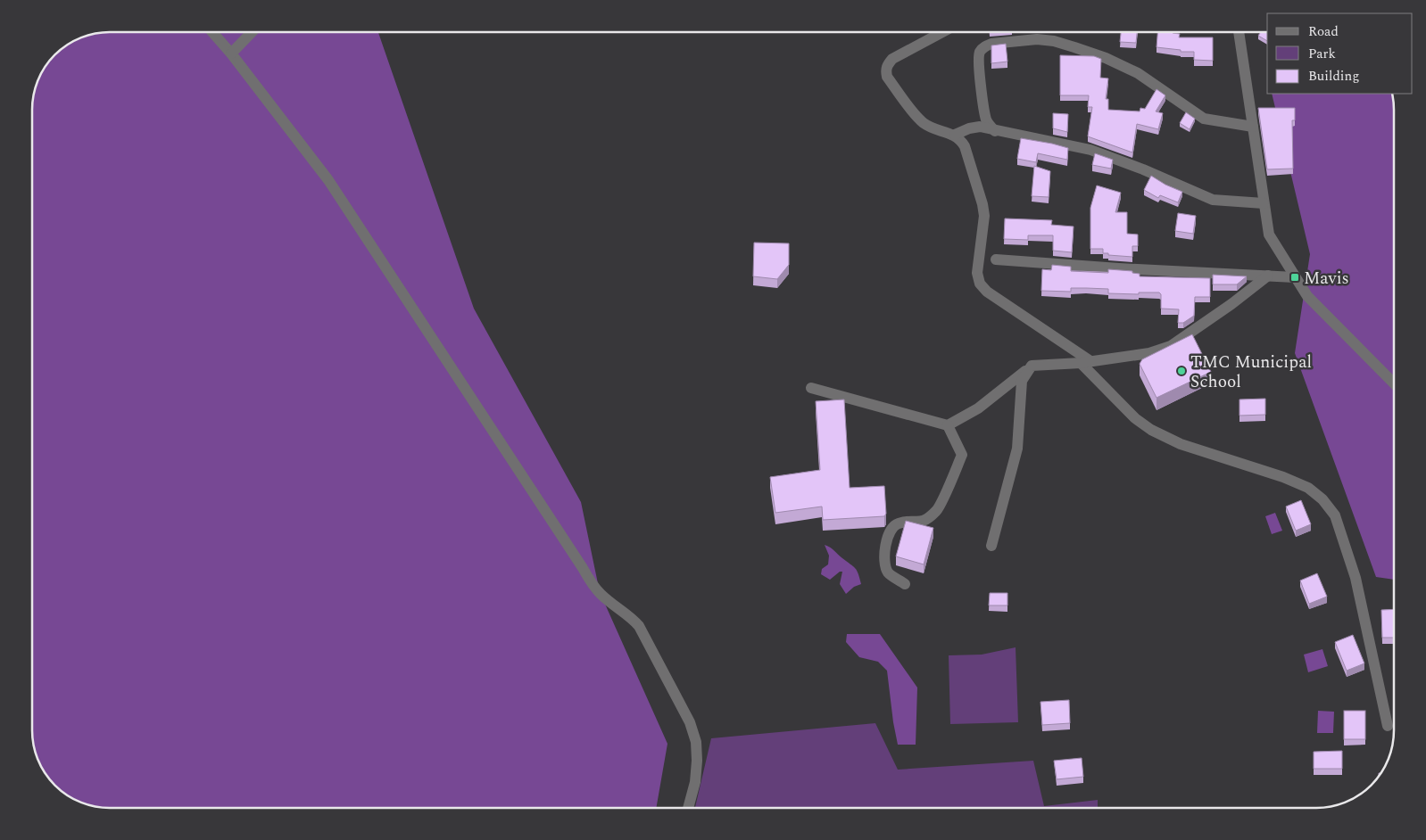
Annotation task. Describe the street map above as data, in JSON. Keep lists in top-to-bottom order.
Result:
{
  "places": {
    "transit": ["Mavis"],
    "other": ["TMC Municipal School"]
  },
  "legend": ["Road", "Park", "Building"]
}
